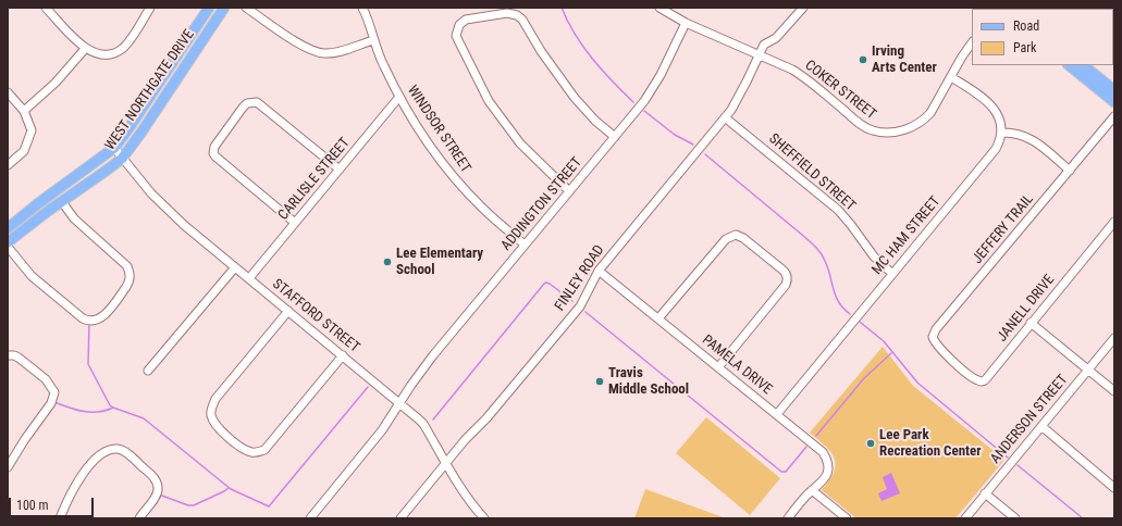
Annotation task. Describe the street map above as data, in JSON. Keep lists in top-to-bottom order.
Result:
{
  "streets": {
    "main road": ["WEST NORTHGATE DRIVE"],
    "street": [
      "COKER STREET",
      "WINDSOR STREET",
      "SHEFFIELD STREET",
      "CARLISLE STREET",
      "ADDINGTON STREET",
      "JEFFERY TRAIL",
      "MC HAM STREET",
      "FINLEY ROAD",
      "JANELL DRIVE",
      "STAFFORD STREET",
      "PAMELA DRIVE",
      "ANDERSON STREET"
    ]
  },
  "crossings": [
    ["WEST NORTHGATE DRIVE", "STAFFORD STREET"],
    ["COKER STREET", "ADDINGTON STREET"],
    ["COKER STREET", "FINLEY ROAD"],
    ["WINDSOR STREET", "CARLISLE STREET"],
    ["WINDSOR STREET", "ADDINGTON STREET"],
    ["SHEFFIELD STREET", "MC HAM STREET"],
    ["SHEFFIELD STREET", "FINLEY ROAD"],
    ["CARLISLE STREET", "STAFFORD STREET"],
    ["ADDINGTON STREET", "STAFFORD STREET"],
    ["JEFFERY TRAIL", "JANELL DRIVE"],
    ["MC HAM STREET", "PAMELA DRIVE"],
    ["FINLEY ROAD", "STAFFORD STREET"],
    ["FINLEY ROAD", "PAMELA DRIVE"]
  ],
  "places": [
    "Irving Arts Center",
    "Lee Elementary School",
    "Travis Middle School",
    "Lee Park Recreation Center"
  ],
  "legend": ["Road", "Park"],
  "scale_bar": "100 m"
}
